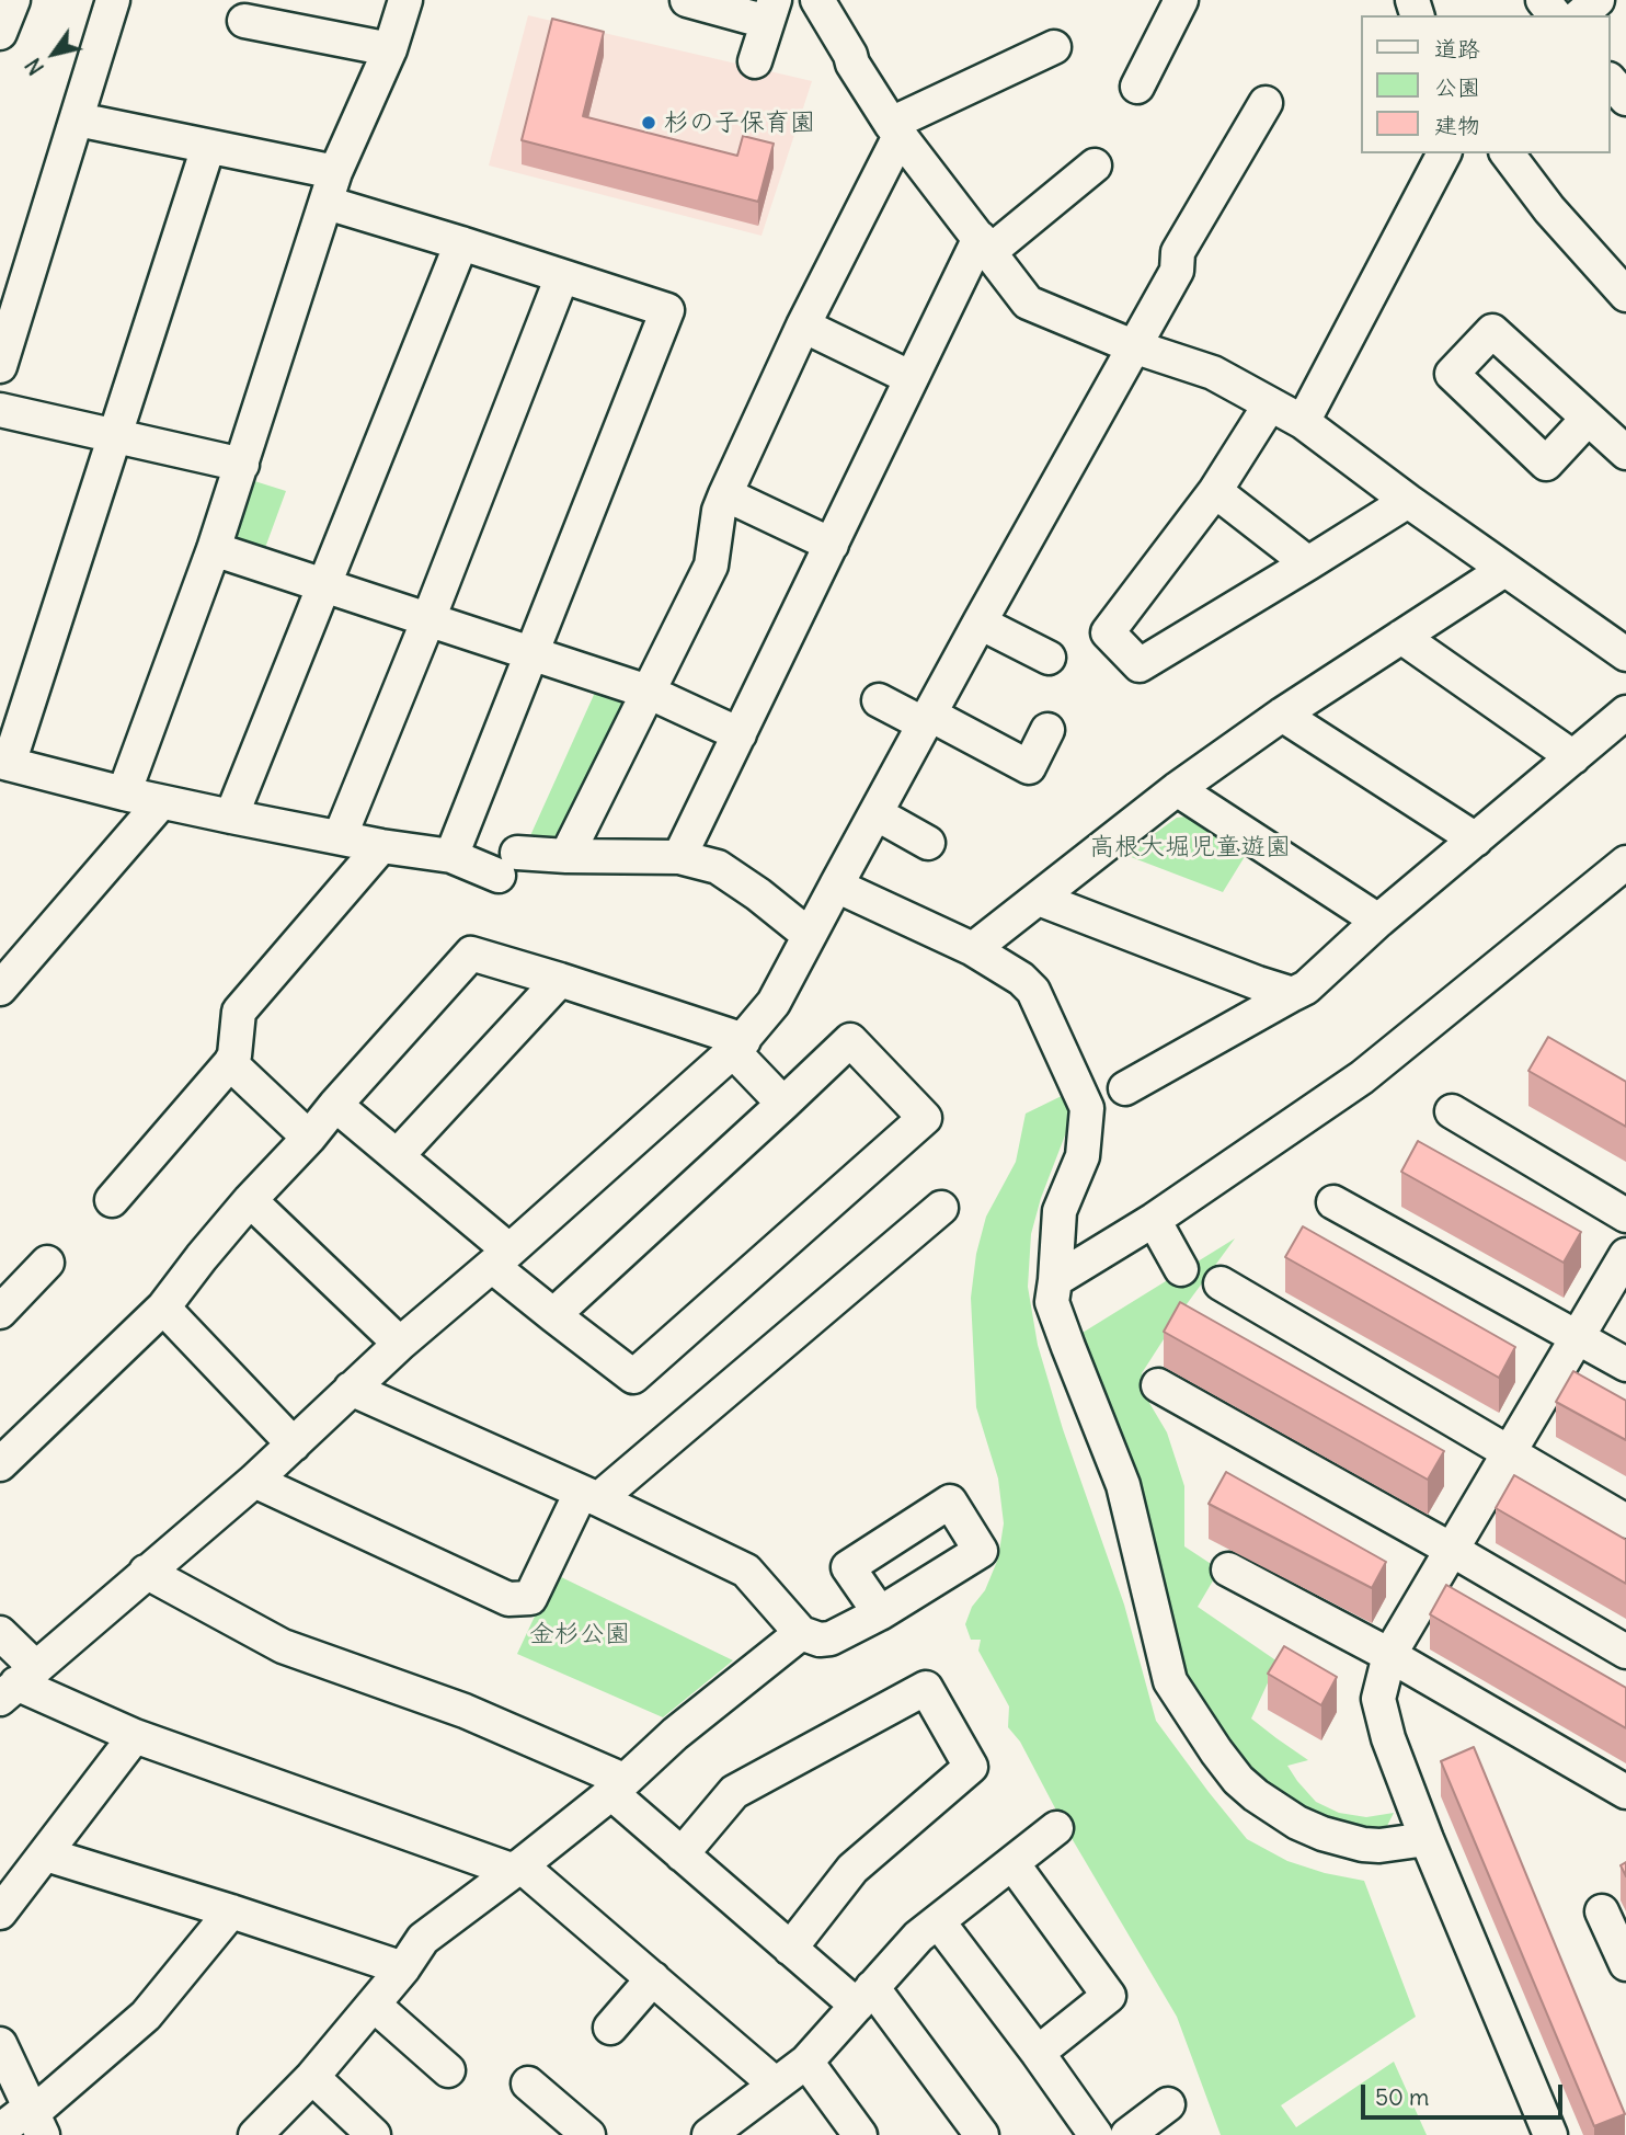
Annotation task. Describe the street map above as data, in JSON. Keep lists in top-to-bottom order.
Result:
{
  "parks": ["高根大堀児童遊園", "金杉公園"],
  "places": ["杉の子保育園"],
  "legend": ["道路", "公園", "建物"],
  "scale_bar": "50 m",
  "north": "bottom left"
}
